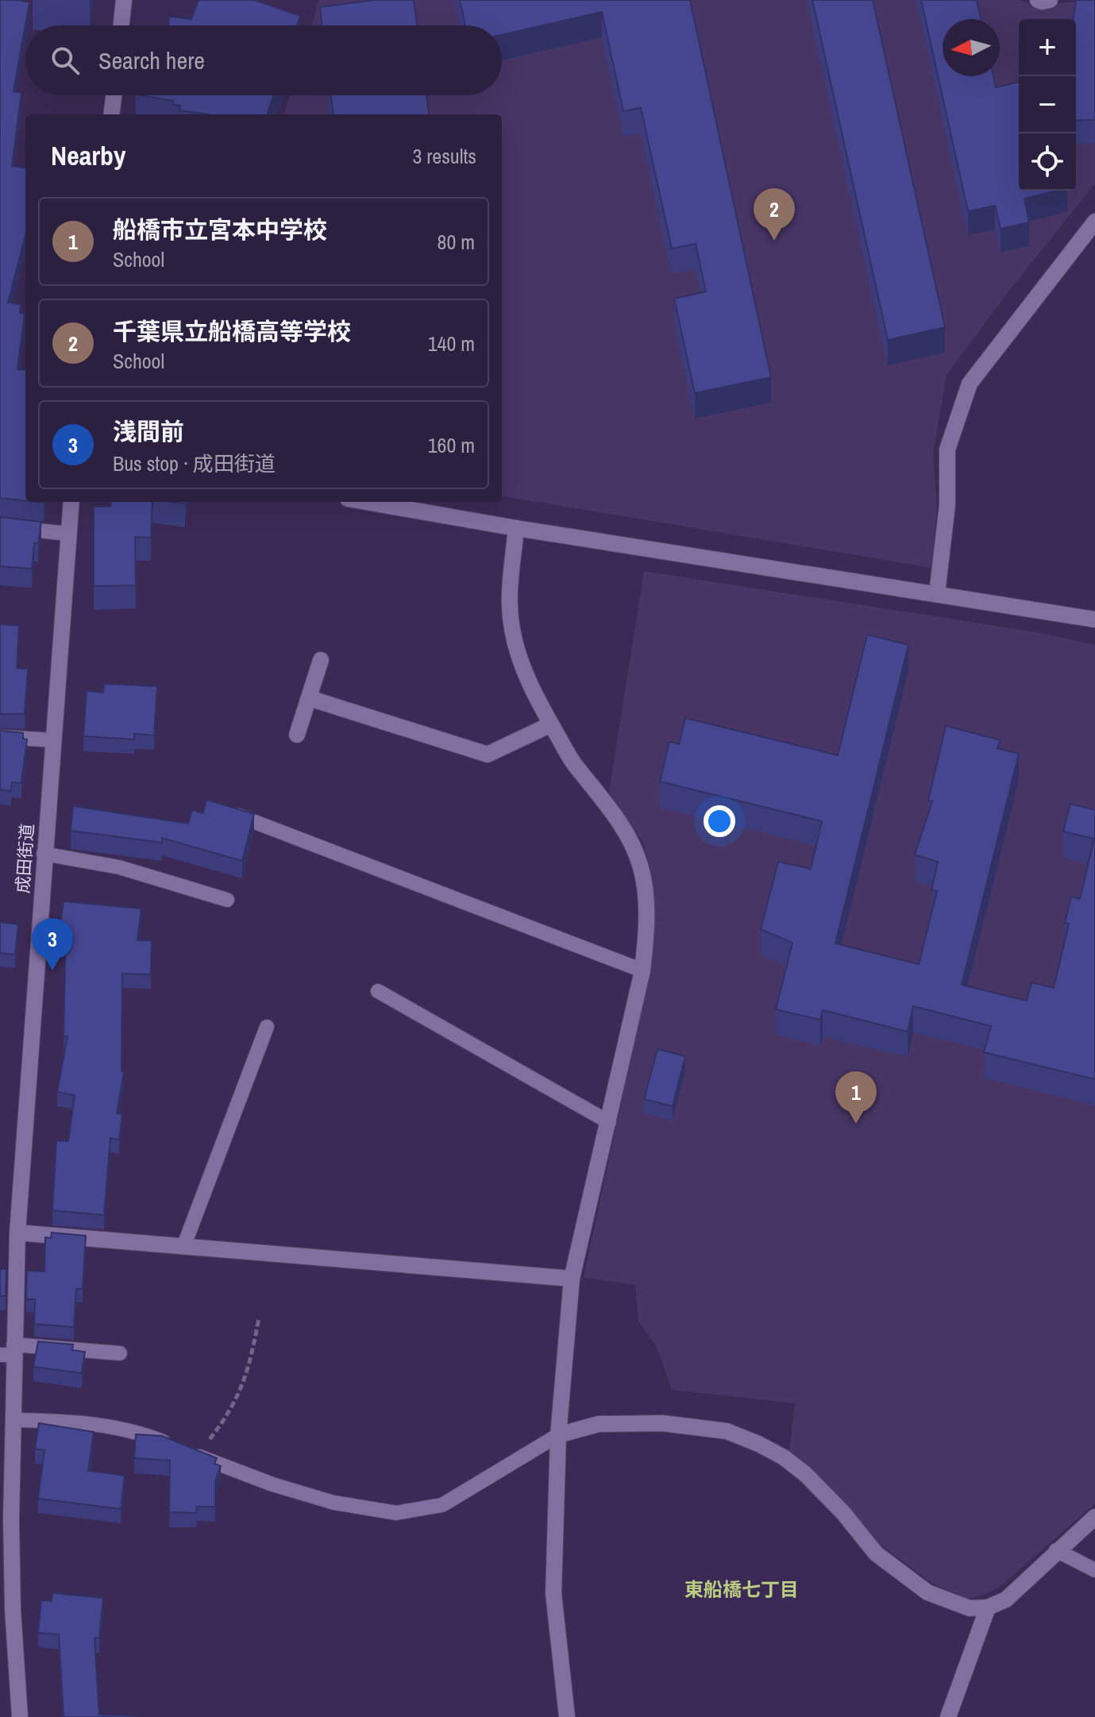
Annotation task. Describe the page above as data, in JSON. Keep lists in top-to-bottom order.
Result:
{
  "streets": {
    "street": ["成田街道"]
  },
  "districts": ["東船橋七丁目"],
  "north": "left",
  "page": {
    "map_buttons": ["+", "−"],
    "search": "Search here",
    "heading": ["Nearby", "3 results"],
    "pins": ["2", "3", "1"],
    "list": [
      {
        "mark": "1",
        "name": "船橋市立宮本中学校",
        "note": "School",
        "value": "80 m"
      },
      {
        "mark": "2",
        "name": "千葉県立船橋高等学校",
        "note": "School",
        "value": "140 m"
      },
      {
        "mark": "3",
        "name": "浅間前",
        "note": "Bus stop · 成田街道",
        "value": "160 m"
      }
    ]
  }
}
